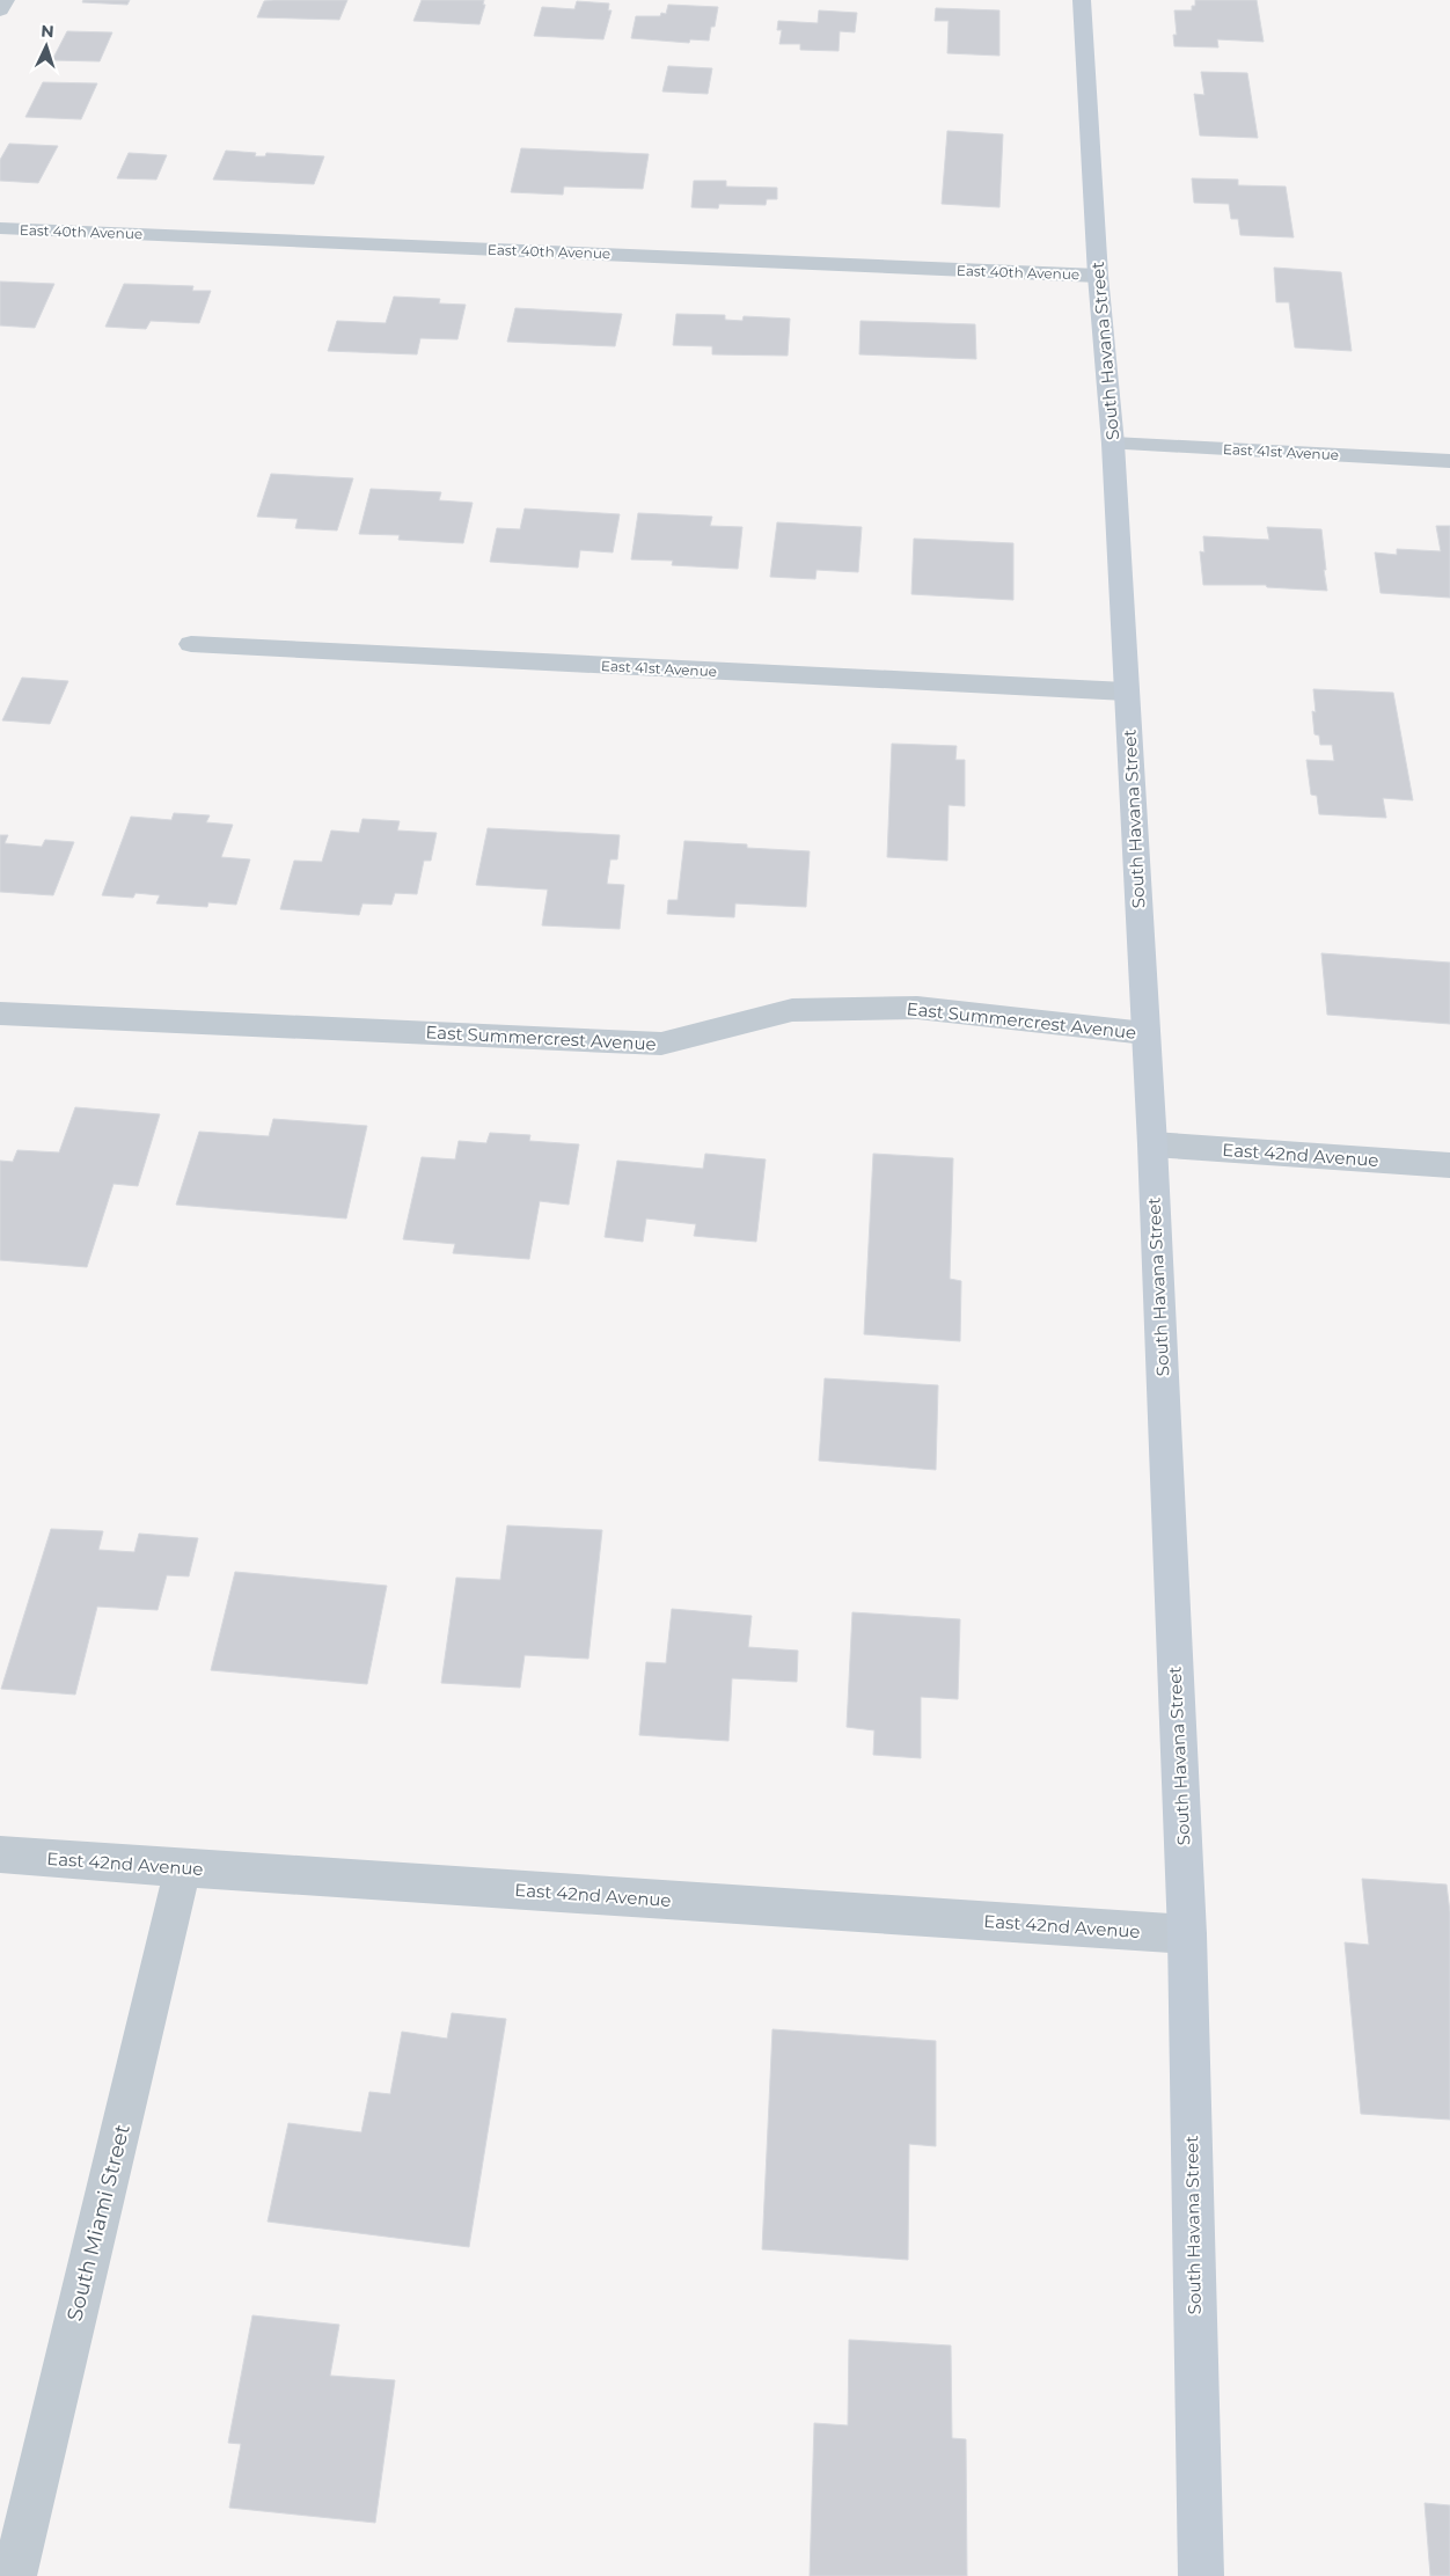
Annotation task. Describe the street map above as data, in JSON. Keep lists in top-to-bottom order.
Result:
{
  "streets": {
    "street": [
      "East 40th Avenue",
      "South Havana Street",
      "East 41st Avenue",
      "East Summercrest Avenue",
      "East 42nd Avenue",
      "South Miami Street"
    ]
  },
  "crossings": [
    ["East 40th Avenue", "South Havana Street"],
    ["South Havana Street", "East 41st Avenue"],
    ["South Havana Street", "East Summercrest Avenue"],
    ["South Havana Street", "East 42nd Avenue"],
    ["East 42nd Avenue", "South Miami Street"]
  ],
  "north": "top"
}
